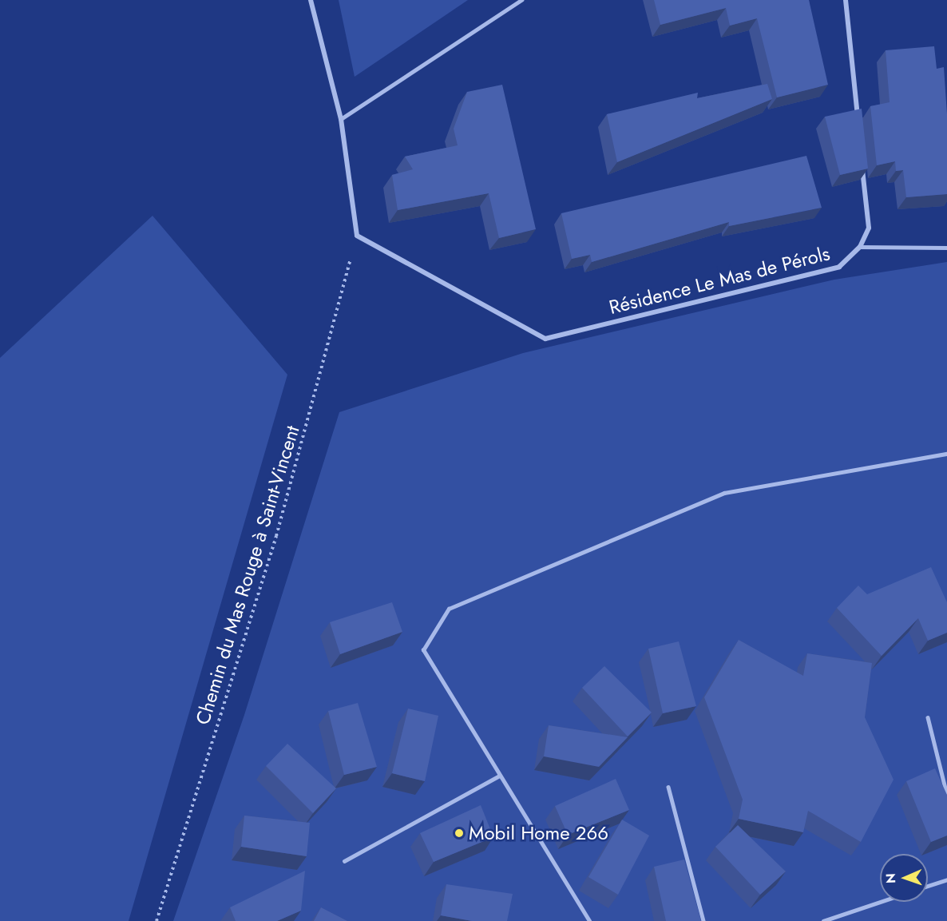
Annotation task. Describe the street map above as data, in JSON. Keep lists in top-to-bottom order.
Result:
{
  "streets": {
    "street": ["Résidence Le Mas de Pérols"],
    "path": ["Chemin du Mas Rouge à Saint-Vincent"]
  },
  "crossings": [
    ["Résidence Le Mas de Pérols", "Chemin du Mas Rouge à Saint-Vincent"]
  ],
  "places": ["Mobil Home 266"],
  "north": "left"
}
